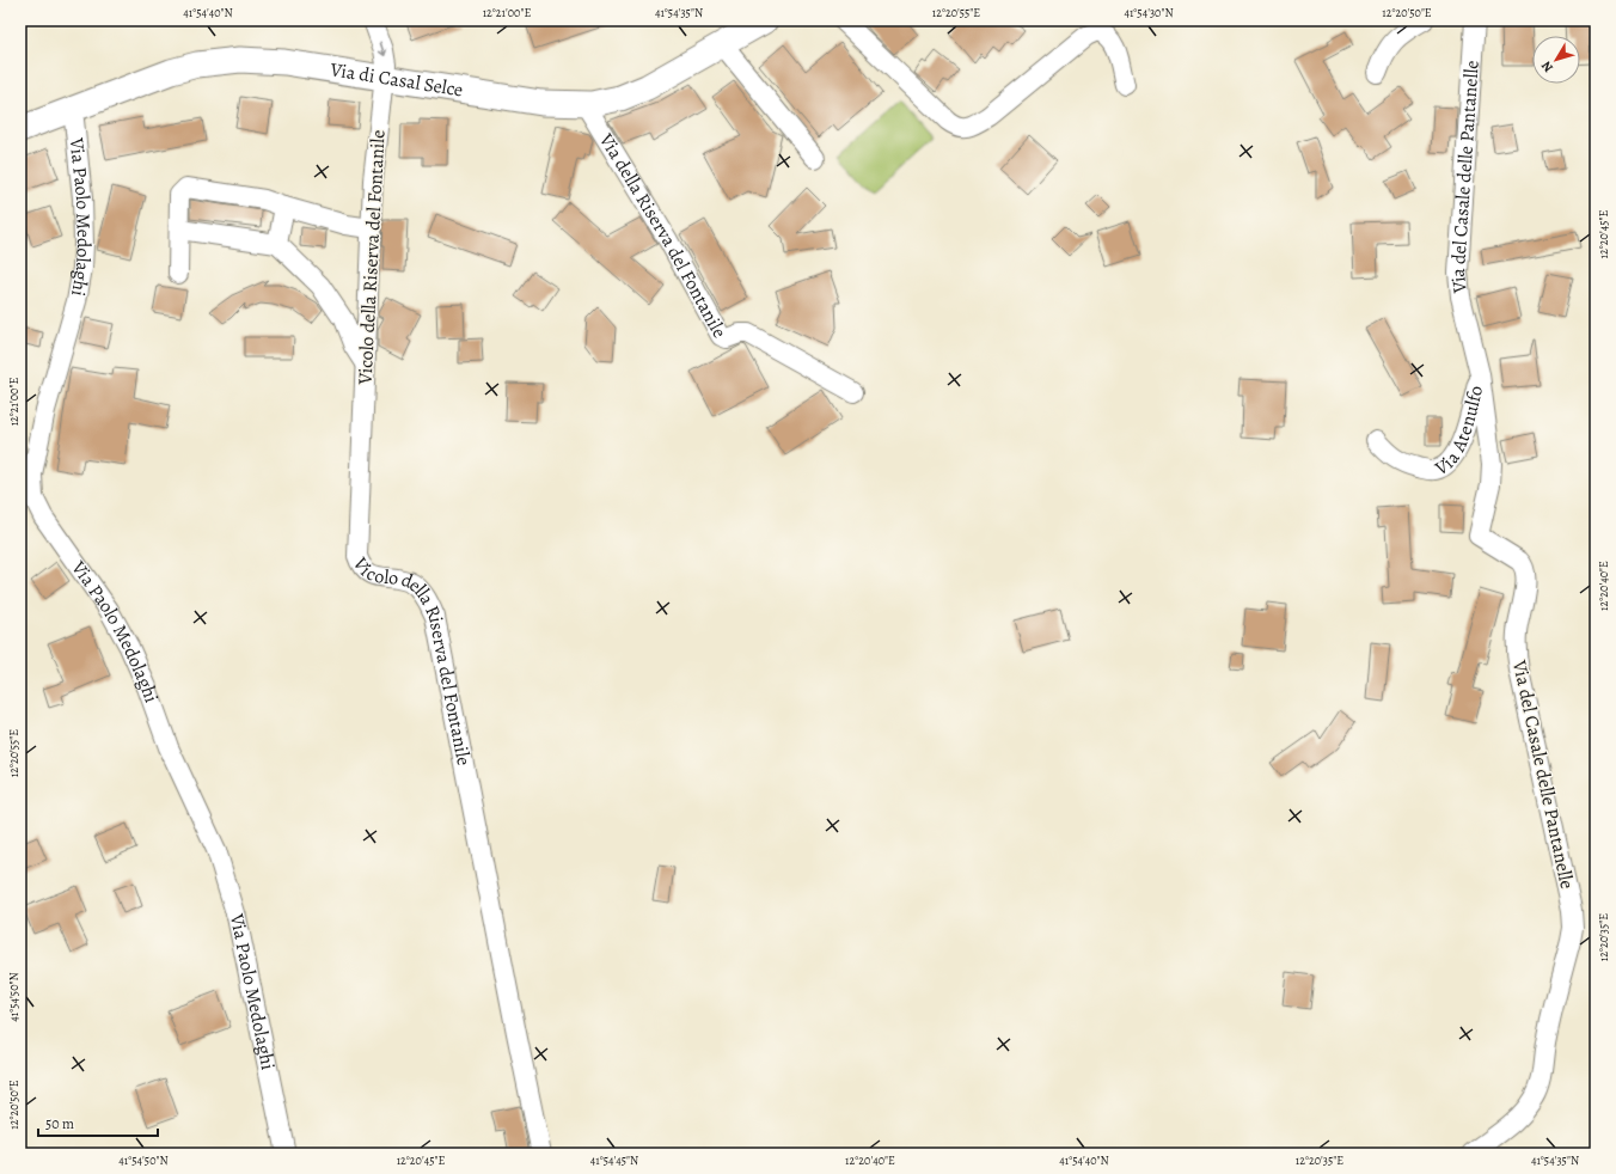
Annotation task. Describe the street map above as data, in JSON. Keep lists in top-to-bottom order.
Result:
{
  "streets": {
    "main road": ["Via di Casal Selce"],
    "street": [
      "Via del Casale delle Pantanelle",
      "Via Paolo Medolaghi",
      "Via della Riserva del Fontanile",
      "Vicolo della Riserva del Fontanile",
      "Via Atenulfo"
    ]
  },
  "crossings": [
    ["Via di Casal Selce", "Via Paolo Medolaghi"],
    ["Via di Casal Selce", "Via della Riserva del Fontanile"],
    ["Via di Casal Selce", "Vicolo della Riserva del Fontanile"],
    ["Via del Casale delle Pantanelle", "Via Atenulfo"]
  ],
  "scale_bar": "50 m",
  "north": "bottom left",
  "coordinates": [
    "41°54'40\"N",
    "12°21'00\"E",
    "41°54'35\"N",
    "12°20'55\"E",
    "41°54'30\"N",
    "12°20'50\"E",
    "12°20'45\"E",
    "12°20'40\"E",
    "12°20'35\"E",
    "41°54'50\"N",
    "41°54'45\"N"
  ]
}
